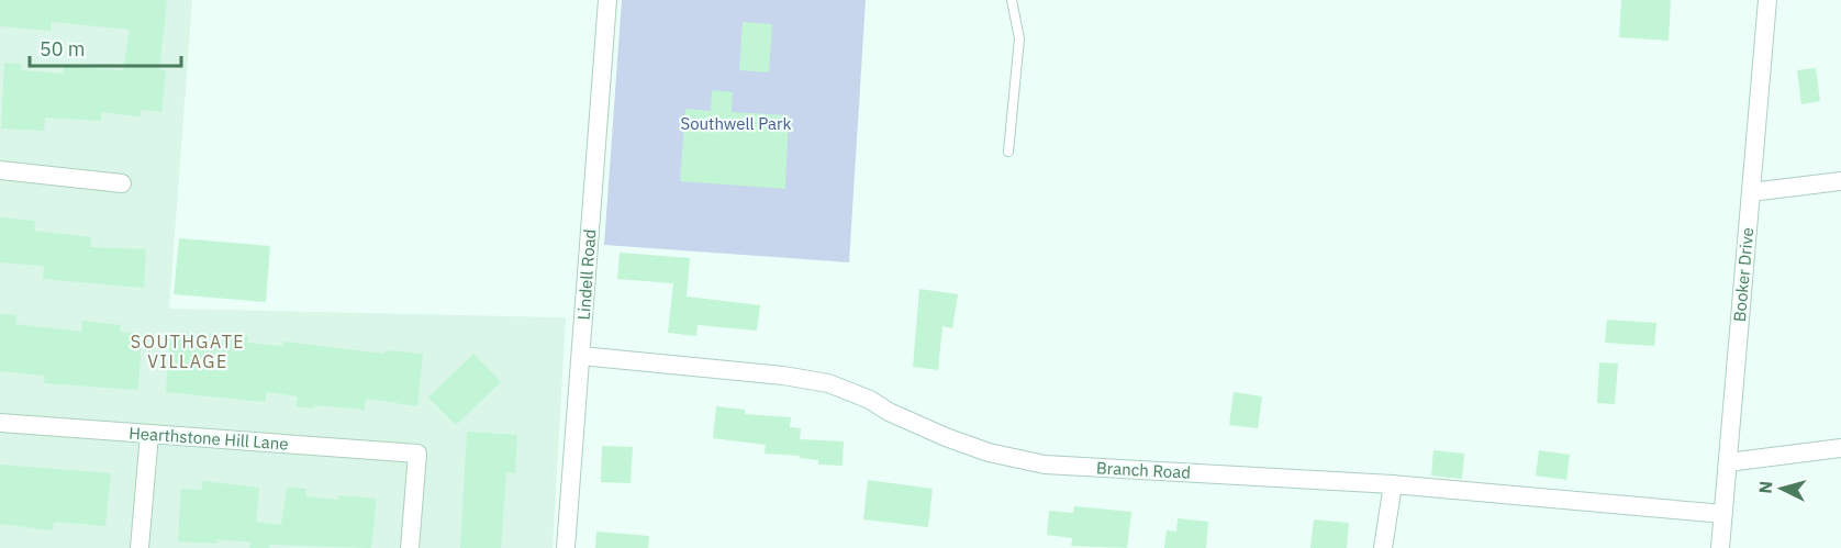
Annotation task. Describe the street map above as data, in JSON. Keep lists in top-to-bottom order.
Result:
{
  "streets": {
    "street": [
      "Lindell Road",
      "Booker Drive",
      "Hearthstone Hill Lane",
      "Branch Road"
    ]
  },
  "crossings": [
    ["Lindell Road", "Branch Road"],
    ["Booker Drive", "Branch Road"]
  ],
  "districts": ["SOUTHGATE VILLAGE"],
  "parks": ["Southwell Park"],
  "scale_bar": "50 m",
  "north": "left"
}
